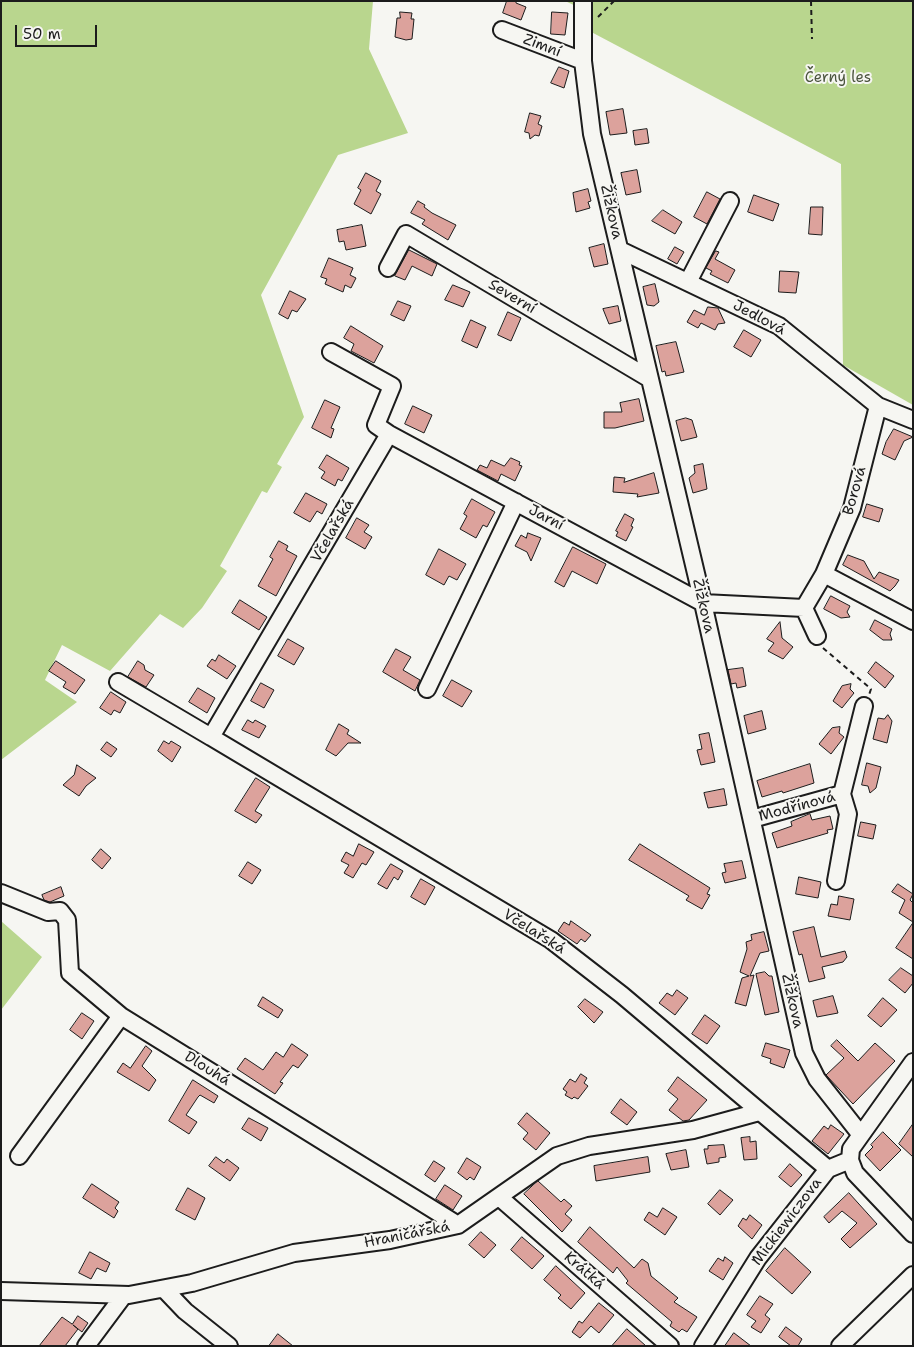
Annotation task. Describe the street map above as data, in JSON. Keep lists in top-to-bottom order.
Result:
{
  "streets": {
    "street": [
      "Zimní",
      "Žižkova",
      "Severní",
      "Jedlová",
      "Borová",
      "Jarní",
      "Včelařská",
      "Modřínová",
      "Dlouhá",
      "Mickiewiczova",
      "Hraničářská",
      "Krátká"
    ]
  },
  "crossings": [
    ["Zimní", "Žižkova"],
    ["Žižkova", "Severní"],
    ["Žižkova", "Jedlová"],
    ["Žižkova", "Jarní"],
    ["Žižkova", "Modřínová"],
    ["Jedlová", "Borová"],
    ["Jarní", "Včelařská"],
    ["Včelařská", "Mickiewiczova"],
    ["Včelařská", "Hraničářská"],
    ["Dlouhá", "Hraničářská"],
    ["Hraničářská", "Krátká"]
  ],
  "parks": ["Černý les"],
  "scale_bar": "50 m"
}
